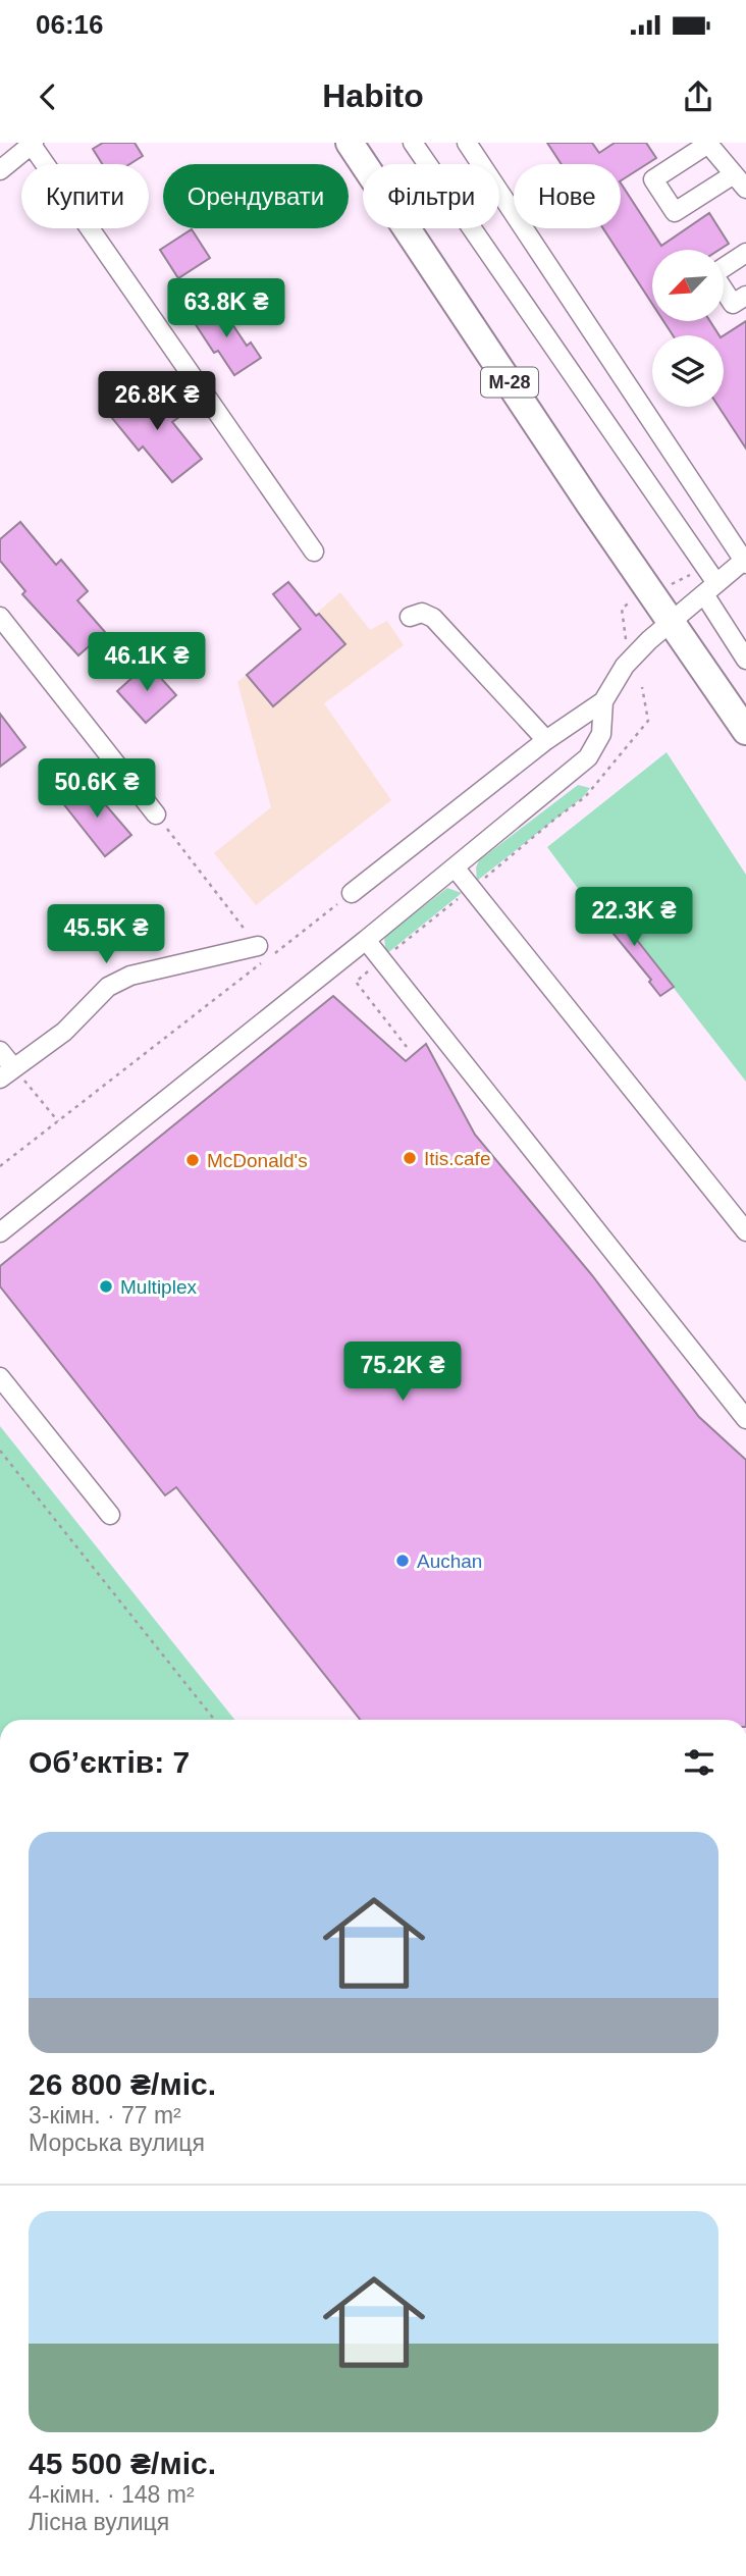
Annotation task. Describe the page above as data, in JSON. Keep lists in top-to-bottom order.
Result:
{
  "streets": {
    "highway": ["М-28"]
  },
  "places": [
    "Itis.cafe",
    "McDonald's",
    "Multiplex",
    "Auchan"
  ],
  "north": "bottom left",
  "page": {
    "status": "06:16",
    "header": "Habito",
    "chip": [
      "Купити",
      "Орендувати",
      "Фільтри",
      "Нове"
    ],
    "price": [
      "63.8K ₴",
      "26.8K ₴",
      "46.1K ₴",
      "50.6K ₴",
      "22.3K ₴",
      "45.5K ₴",
      "75.2K ₴"
    ],
    "heading": "Об’єктів: 7",
    "list": [
      {
        "name": "26 800 ₴/міс.",
        "note": "3-кімн. · 77 m² · Морська вулиця"
      },
      {
        "name": "45 500 ₴/міс.",
        "note": "4-кімн. · 148 m² · Лісна вулиця"
      }
    ]
  }
}
